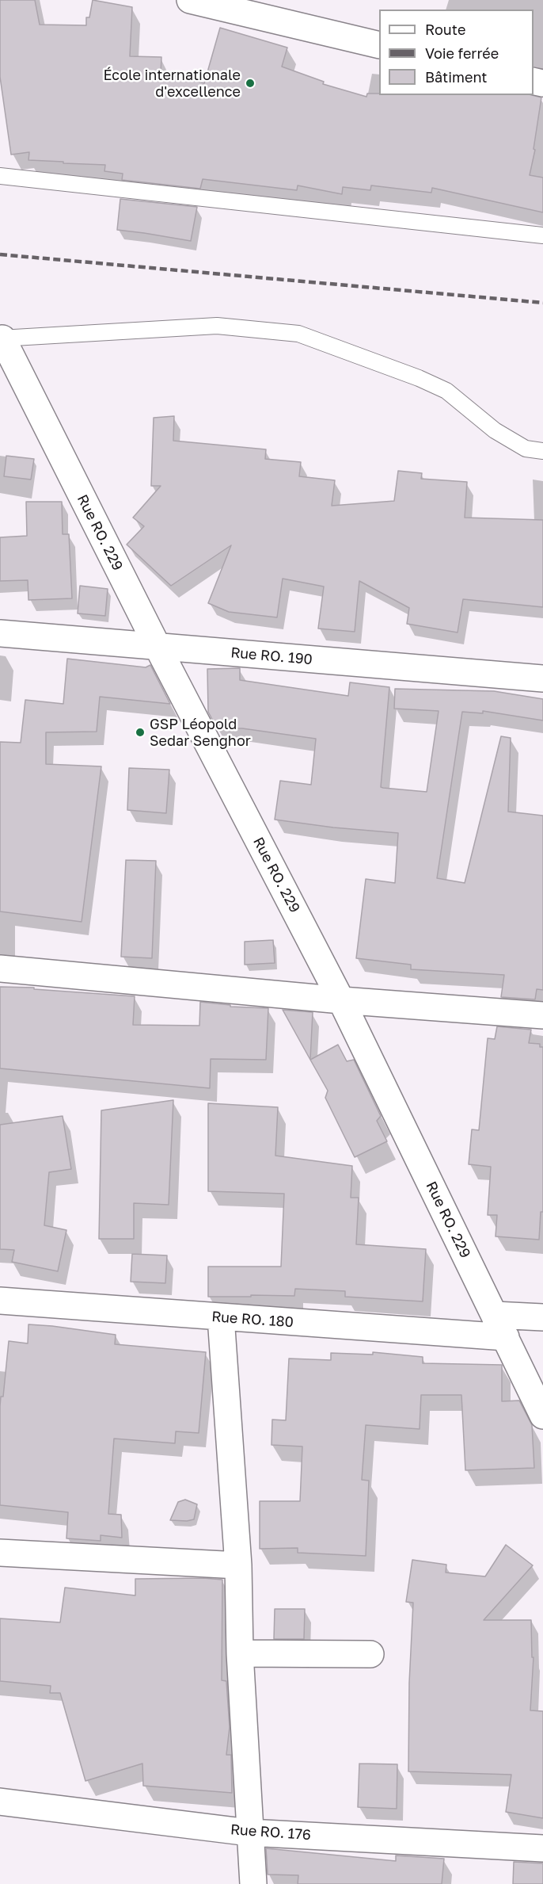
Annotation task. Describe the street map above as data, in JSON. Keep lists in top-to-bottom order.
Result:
{
  "streets": {
    "street": [
      "Rue RO. 229",
      "Rue RO. 190",
      "Rue RO. 180",
      "Rue RO. 176"
    ]
  },
  "crossings": [
    ["Rue RO. 229", "Rue RO. 190"],
    ["Rue RO. 229", "Rue RO. 180"]
  ],
  "places": ["École internationale d'excellence", "GSP Léopold Sedar Senghor"],
  "legend": ["Route", "Voie ferrée", "Bâtiment"]
}
